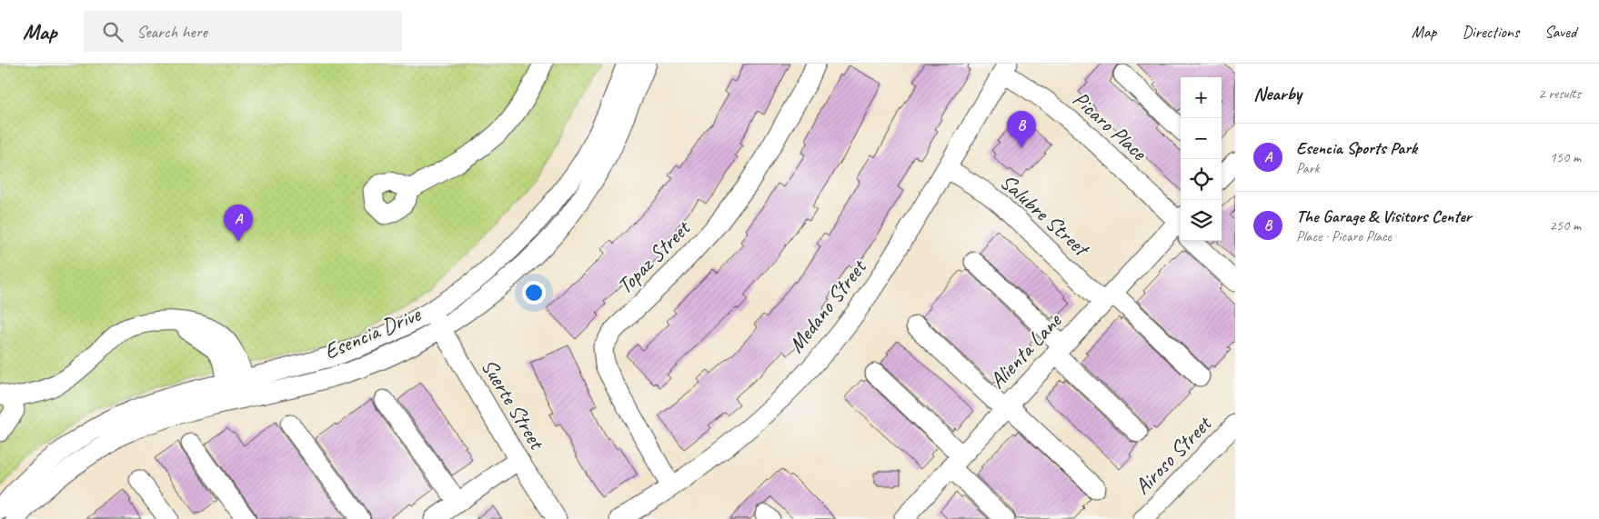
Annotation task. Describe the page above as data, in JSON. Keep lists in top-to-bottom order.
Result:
{
  "streets": {
    "street": [
      "Picaro Place",
      "Salubre Street",
      "Topaz Street",
      "Medano Street",
      "Esencia Drive",
      "Alienta Lane",
      "Suerte Street",
      "Airoso Street"
    ]
  },
  "crossings": [
    ["Picaro Place", "Medano Street"],
    ["Salubre Street", "Medano Street"],
    ["Salubre Street", "Alienta Lane"],
    ["Topaz Street", "Medano Street"],
    ["Esencia Drive", "Suerte Street"]
  ],
  "page": {
    "header": "Map",
    "search": "Search here",
    "nav": ["Map", "Directions", "Saved"],
    "heading": ["Nearby", "2 results"],
    "map_buttons": ["+", "−"],
    "pins": ["B", "A"],
    "list": [
      {
        "mark": "A",
        "name": "Esencia Sports Park",
        "note": "Park",
        "value": "150 m"
      },
      {
        "mark": "B",
        "name": "The Garage & Visitors Center",
        "note": "Place · Picaro Place",
        "value": "250 m"
      }
    ]
  }
}
